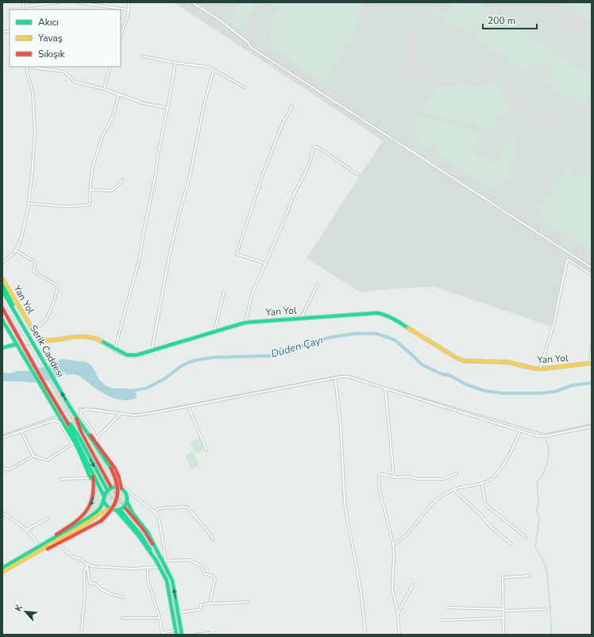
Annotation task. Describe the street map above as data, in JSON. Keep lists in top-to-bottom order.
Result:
{
  "streets": {
    "main road": ["Yan Yol", "Serik Caddesi"]
  },
  "water": ["Düden Çayı"],
  "legend": ["Akıcı", "Yavaş", "Sıkışık"],
  "scale_bar": "200 m",
  "north": "top left"
}
